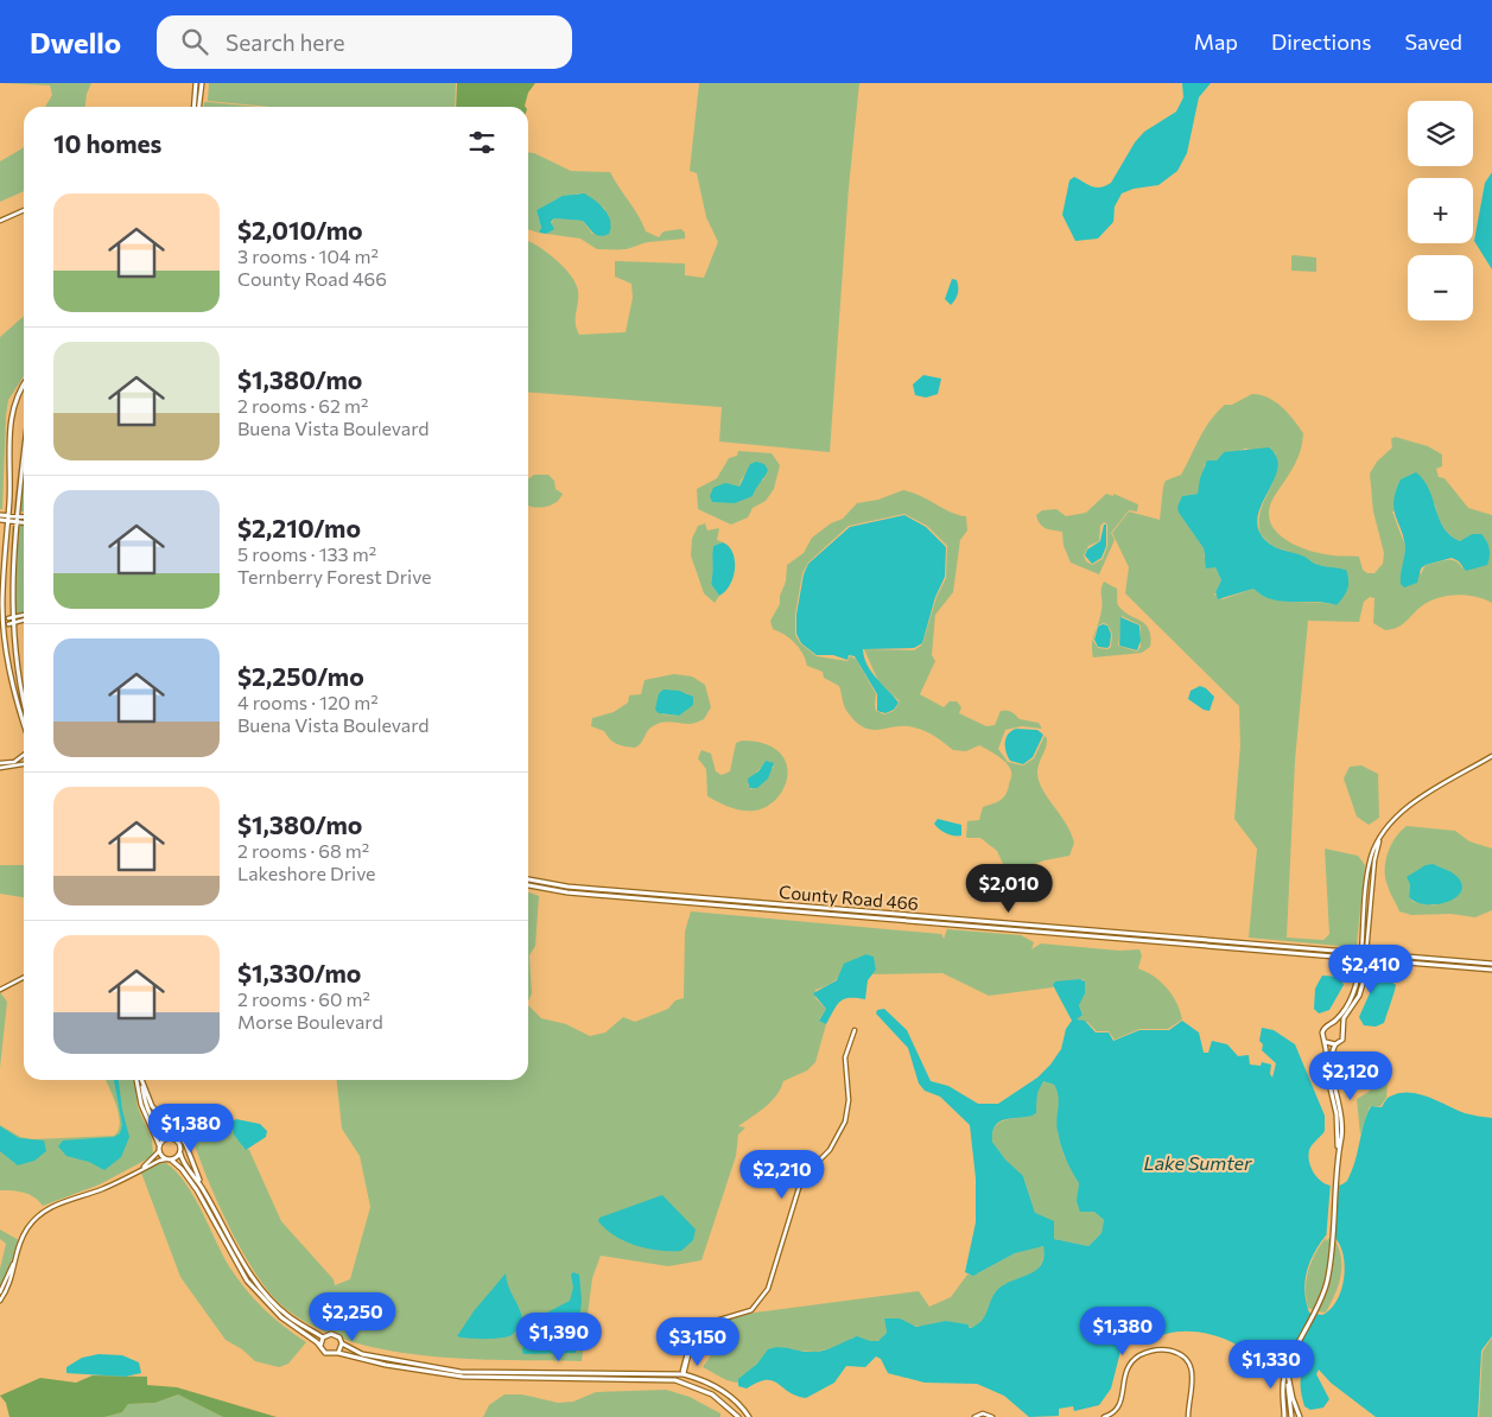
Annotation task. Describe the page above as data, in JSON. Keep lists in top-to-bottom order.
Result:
{
  "streets": {
    "main road": ["County Road 466"]
  },
  "water": ["Lake Sumter"],
  "page": {
    "header": "Dwello",
    "search": "Search here",
    "nav": ["Map", "Directions", "Saved"],
    "map_buttons": ["+", "−"],
    "heading": "10 homes",
    "list": [
      {
        "name": "$2,010/mo",
        "note": "3 rooms · 104 m² · County Road 466"
      },
      {
        "name": "$1,380/mo",
        "note": "2 rooms · 62 m² · Buena Vista Boulevard"
      },
      {
        "name": "$2,210/mo",
        "note": "5 rooms · 133 m² · Ternberry Forest Drive"
      },
      {
        "name": "$2,250/mo",
        "note": "4 rooms · 120 m² · Buena Vista Boulevard"
      },
      {
        "name": "$1,380/mo",
        "note": "2 rooms · 68 m² · Lakeshore Drive"
      },
      {
        "name": "$1,330/mo",
        "note": "2 rooms · 60 m² · Morse Boulevard"
      }
    ],
    "price": [
      "$2,010",
      "$2,410",
      "$2,120",
      "$1,380",
      "$2,210",
      "$2,250",
      "$1,380",
      "$1,390",
      "$3,150",
      "$1,330"
    ]
  }
}
